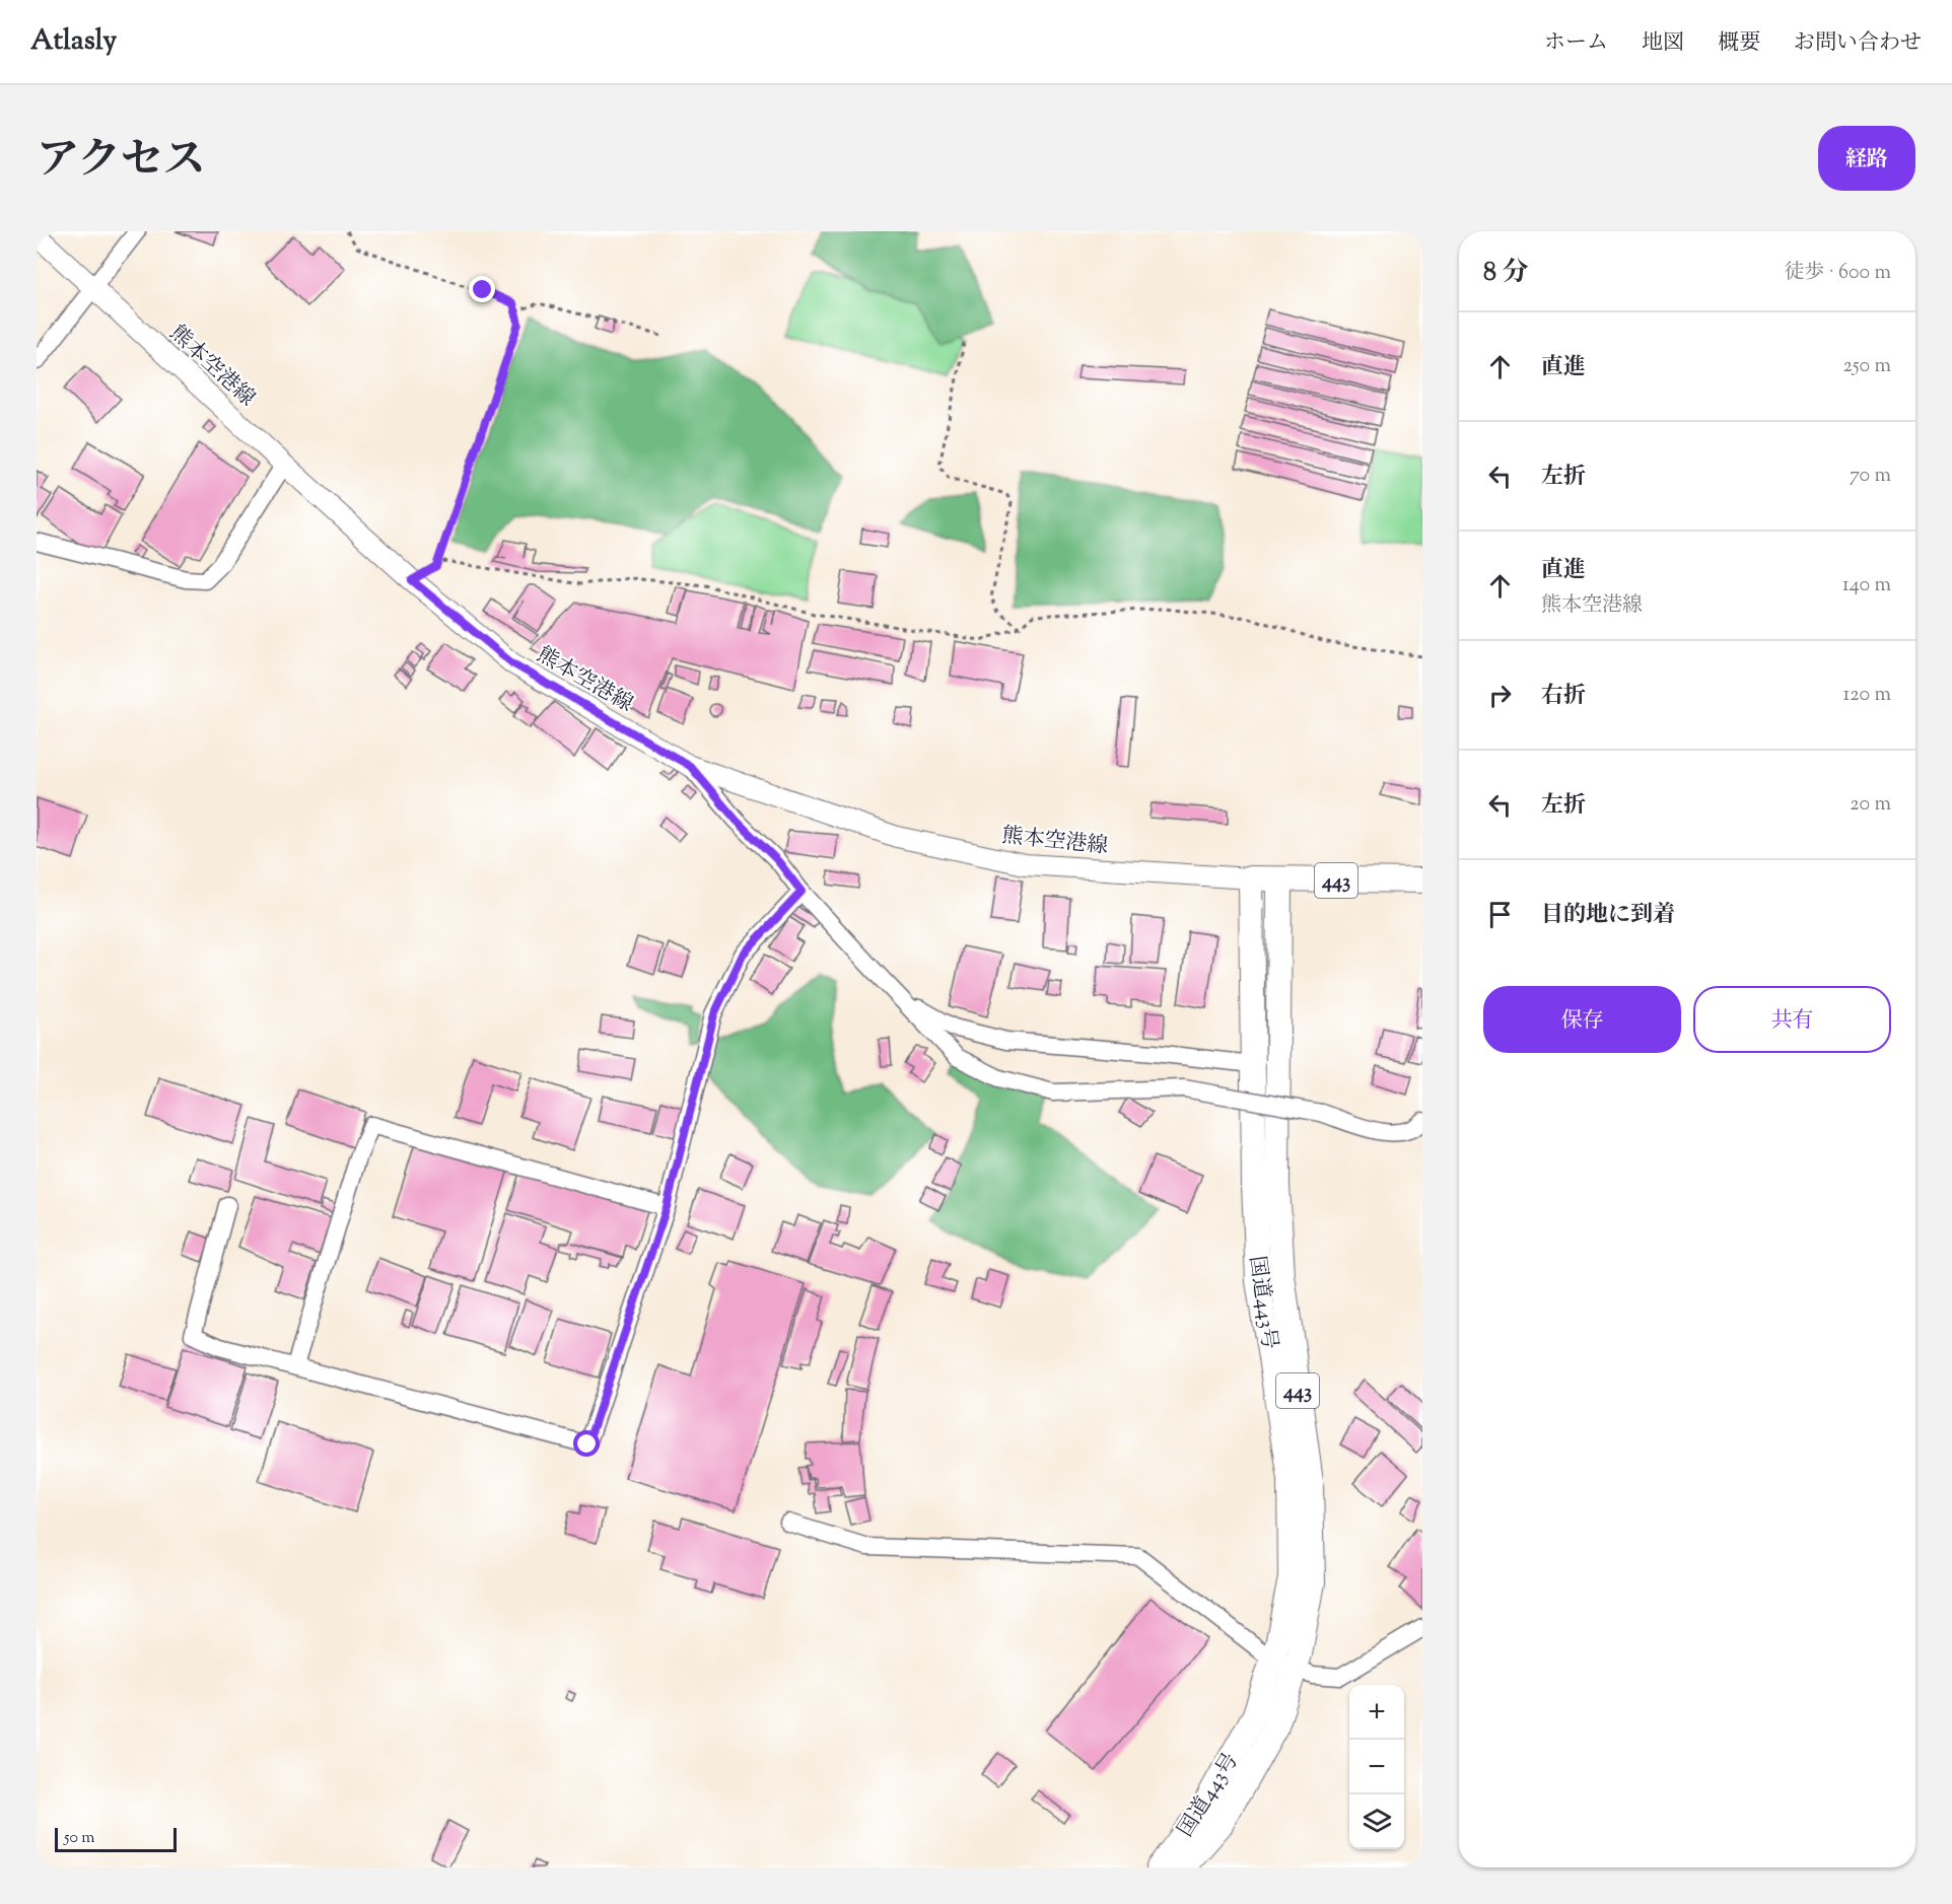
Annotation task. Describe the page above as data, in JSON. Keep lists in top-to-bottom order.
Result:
{
  "streets": {
    "highway": ["443", "国道443号"],
    "main road": ["熊本空港線"]
  },
  "crossings": [
    ["熊本空港線", "443"],
    ["熊本空港線", "国道443号"],
    ["443", "国道443号"]
  ],
  "scale_bar": "50 m",
  "page": {
    "header": "Atlasly",
    "nav": [
      "ホーム",
      "地図",
      "概要",
      "お問い合わせ"
    ],
    "title": "アクセス",
    "buttons": [
      "経路",
      ["保存", "共有"]
    ],
    "heading": ["8 分", "徒歩 · 600 m"],
    "list": [
      ["直進", "250 m"],
      ["左折", "70 m"],
      ["直進", "熊本空港線", "140 m"],
      ["右折", "120 m"],
      ["左折", "20 m"],
      "目的地に到着"
    ],
    "map_buttons": ["+", "−"],
    "scale": "50 m"
  }
}
